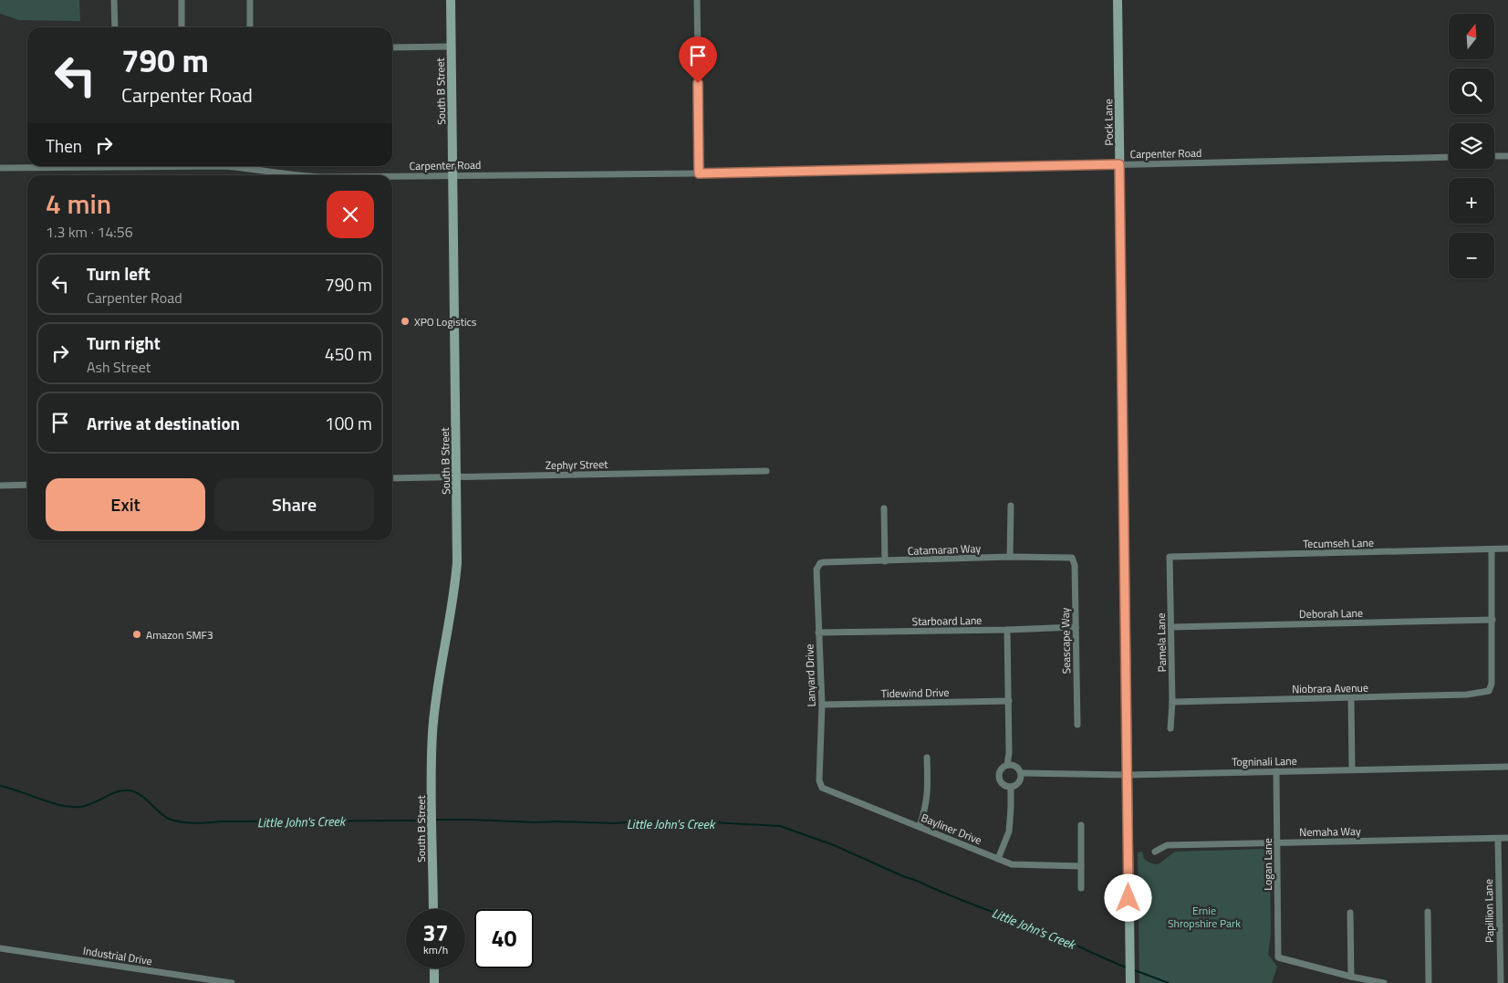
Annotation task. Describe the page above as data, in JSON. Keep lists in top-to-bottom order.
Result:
{
  "streets": {
    "street": [
      "South B Street",
      "Pock Lane",
      "Carpenter Road",
      "Zephyr Street",
      "Tecumseh Lane",
      "Catamaran Way",
      "Deborah Lane",
      "Starboard Lane",
      "Seascape Way",
      "Pamela Lane",
      "Lanyard Drive",
      "Niobrara Avenue",
      "Tidewind Drive",
      "Togninali Lane",
      "Bayliner Drive",
      "Nemaha Way",
      "Logan Lane",
      "Papillion Lane",
      "Industrial Drive"
    ]
  },
  "crossings": [
    ["South B Street", "Carpenter Road"],
    ["South B Street", "Zephyr Street"],
    ["Pock Lane", "Carpenter Road"],
    ["Pock Lane", "Togninali Lane"],
    ["Tecumseh Lane", "Pamela Lane"],
    ["Catamaran Way", "Seascape Way"],
    ["Catamaran Way", "Lanyard Drive"],
    ["Deborah Lane", "Pamela Lane"],
    ["Deborah Lane", "Niobrara Avenue"],
    ["Starboard Lane", "Seascape Way"],
    ["Starboard Lane", "Lanyard Drive"],
    ["Pamela Lane", "Niobrara Avenue"],
    ["Lanyard Drive", "Tidewind Drive"],
    ["Lanyard Drive", "Bayliner Drive"],
    ["Togninali Lane", "Logan Lane"],
    ["Nemaha Way", "Logan Lane"],
    ["Nemaha Way", "Papillion Lane"]
  ],
  "water": ["Little John's Creek"],
  "parks": ["Ernie Shropshire Park"],
  "places": ["XPO Logistics", "Amazon SMF3"],
  "north": "top",
  "page": {
    "map_buttons": ["+", "−"],
    "turn": ["790 m", "Carpenter Road"],
    "then": "Then",
    "heading": ["4 min", "1.3 km · 14:56"],
    "list": [
      {
        "name": "Turn left",
        "note": "Carpenter Road",
        "value": "790 m"
      },
      {
        "name": "Turn right",
        "note": "Ash Street",
        "value": "450 m"
      },
      {
        "name": "Arrive at destination",
        "value": "100 m"
      }
    ],
    "buttons": ["Exit", "Share"],
    "speed": "37 km/h",
    "limit": "40"
  }
}
